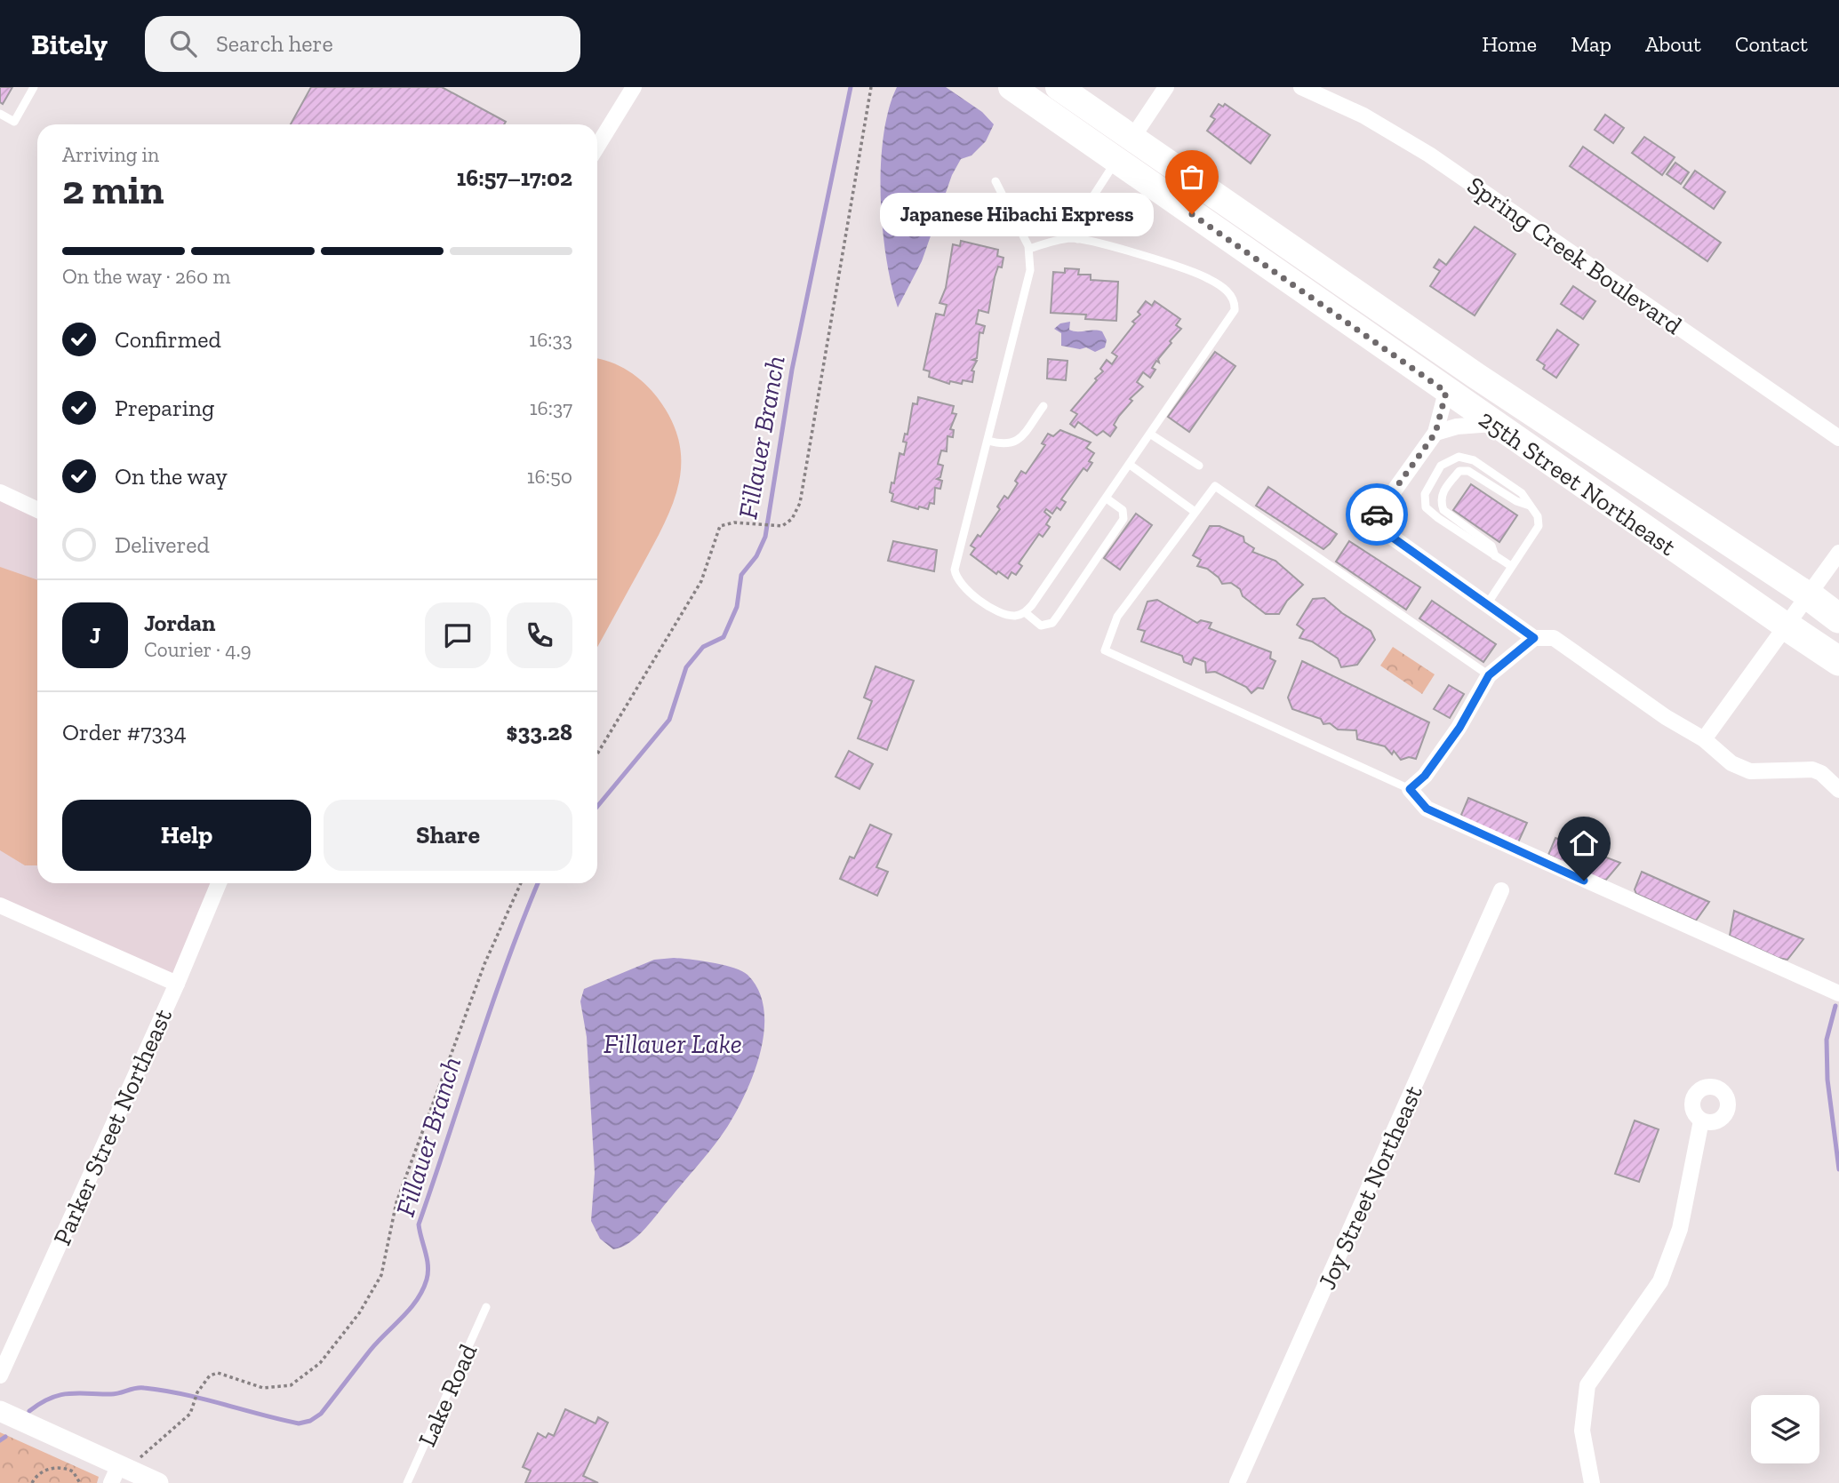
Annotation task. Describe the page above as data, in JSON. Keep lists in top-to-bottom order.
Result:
{
  "streets": {
    "highway": ["25th Street Northeast"],
    "street": ["Spring Creek Boulevard", "Parker Street Northeast", "Joy Street Northeast"],
    "lane": ["Lake Road"]
  },
  "water": ["Fillauer Branch", "Fillauer Lake"],
  "places": ["Japanese Hibachi Express"],
  "page": {
    "header": "Bitely",
    "search": "Search here",
    "nav": [
      "Home",
      "Map",
      "About",
      "Contact"
    ],
    "heading": ["2 min", "Arriving in", "16:57–17:02"],
    "panel": [
      "Jordan",
      "Courier · 4.9",
      "Order #7334",
      "$33.28"
    ],
    "bubble": "Japanese Hibachi Express",
    "bar": "On the way · 260 m",
    "list": [
      ["Confirmed", "16:33"],
      ["Preparing", "16:37"],
      ["On the way", "16:50"],
      "Delivered"
    ],
    "round": "J",
    "buttons": ["Help", "Share"]
  }
}
